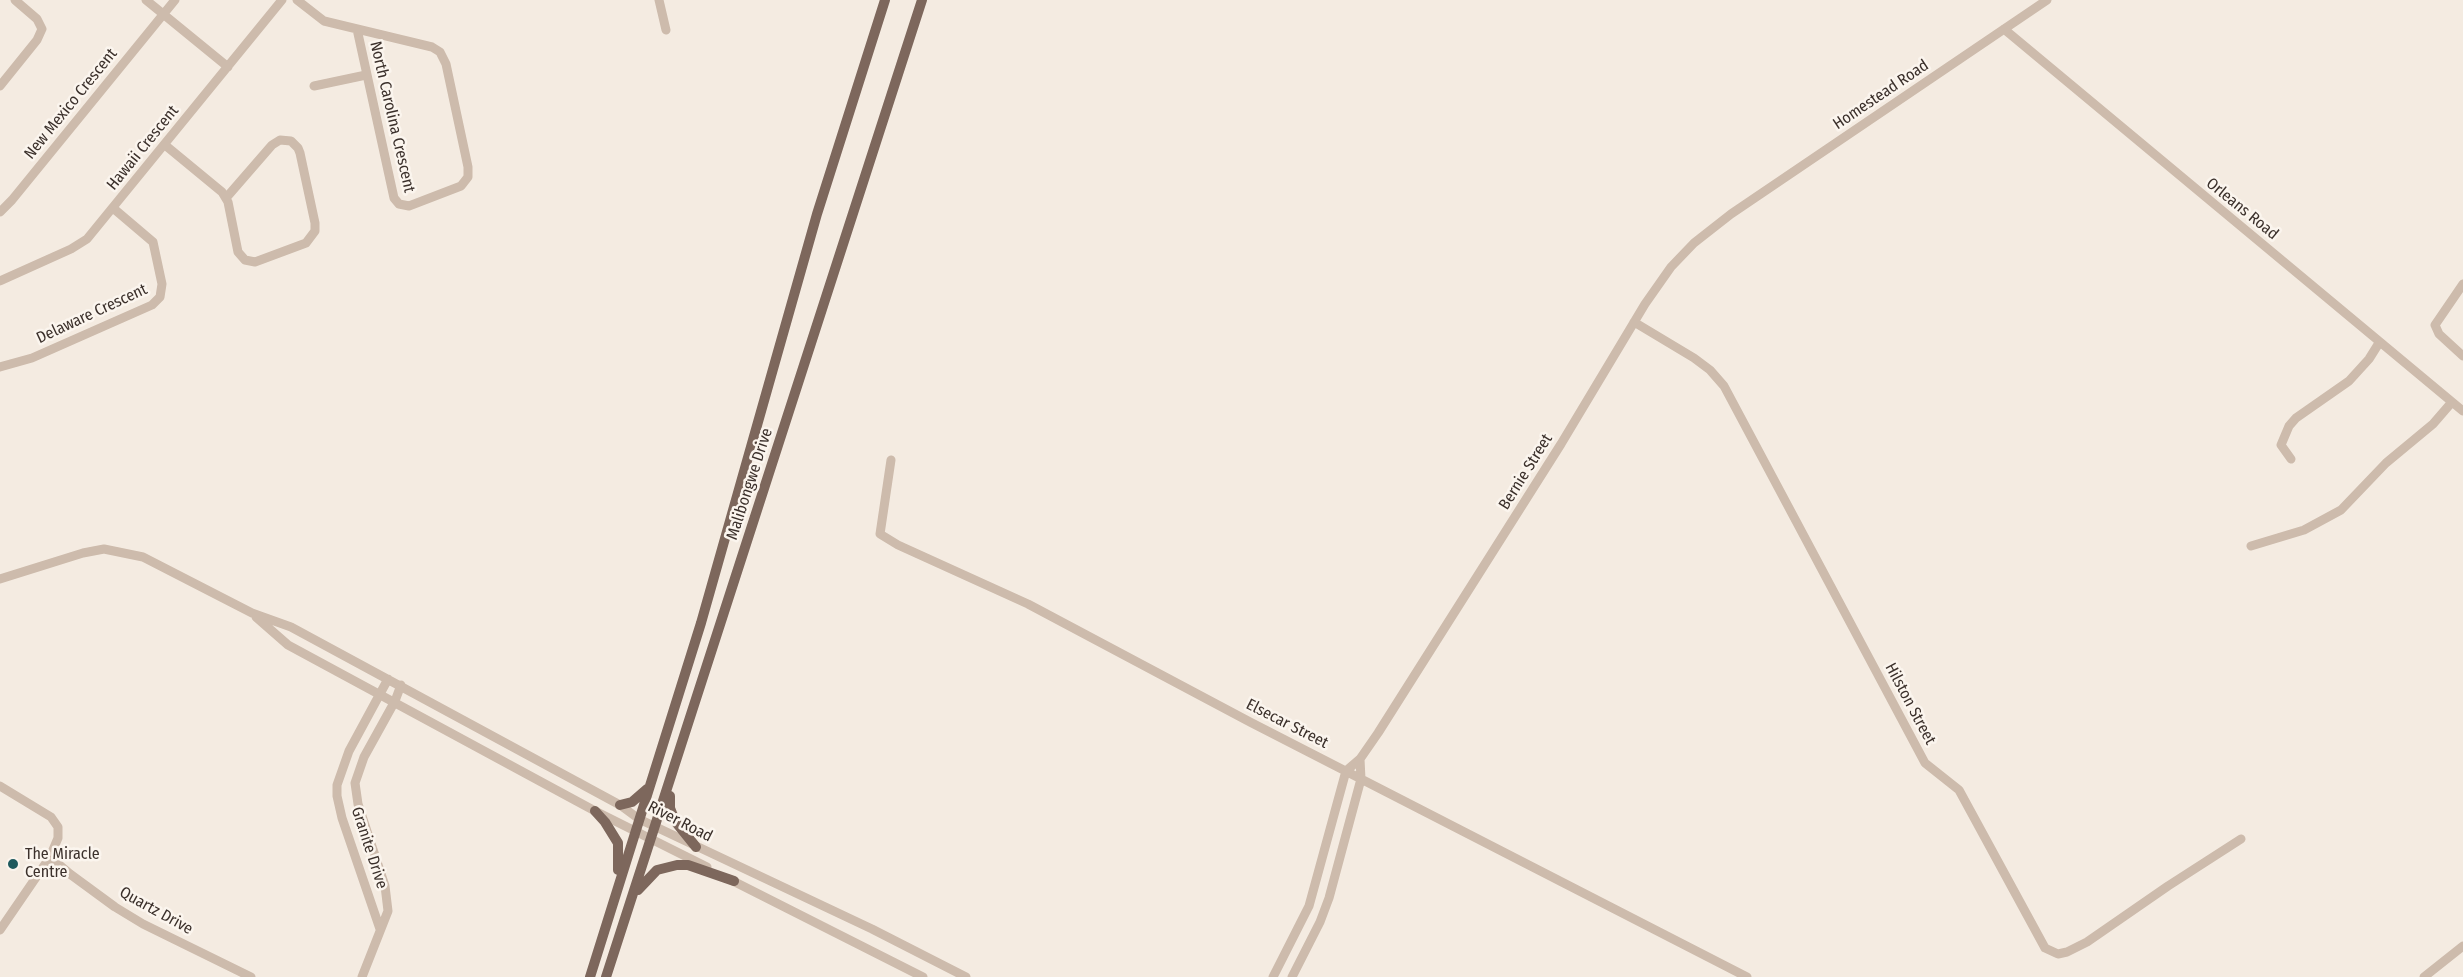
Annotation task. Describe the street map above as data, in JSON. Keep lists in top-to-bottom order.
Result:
{
  "streets": {
    "main road": ["Malibongwe Drive"],
    "street": [
      "Homestead Road",
      "New Mexico Crescent",
      "North Carolina Crescent",
      "Hawaii Crescent",
      "Orleans Road",
      "Delaware Crescent",
      "Bernie Street",
      "Hilston Street",
      "Elsecar Street",
      "River Road",
      "Granite Drive",
      "Quartz Drive"
    ]
  },
  "crossings": [
    ["Homestead Road", "Orleans Road"],
    ["Homestead Road", "Bernie Street"],
    ["Hawaii Crescent", "Delaware Crescent"],
    ["Bernie Street", "Hilston Street"],
    ["Bernie Street", "Elsecar Street"],
    ["Malibongwe Drive", "River Road"],
    ["River Road", "Granite Drive"]
  ],
  "places": ["The Miracle Centre"]
}
